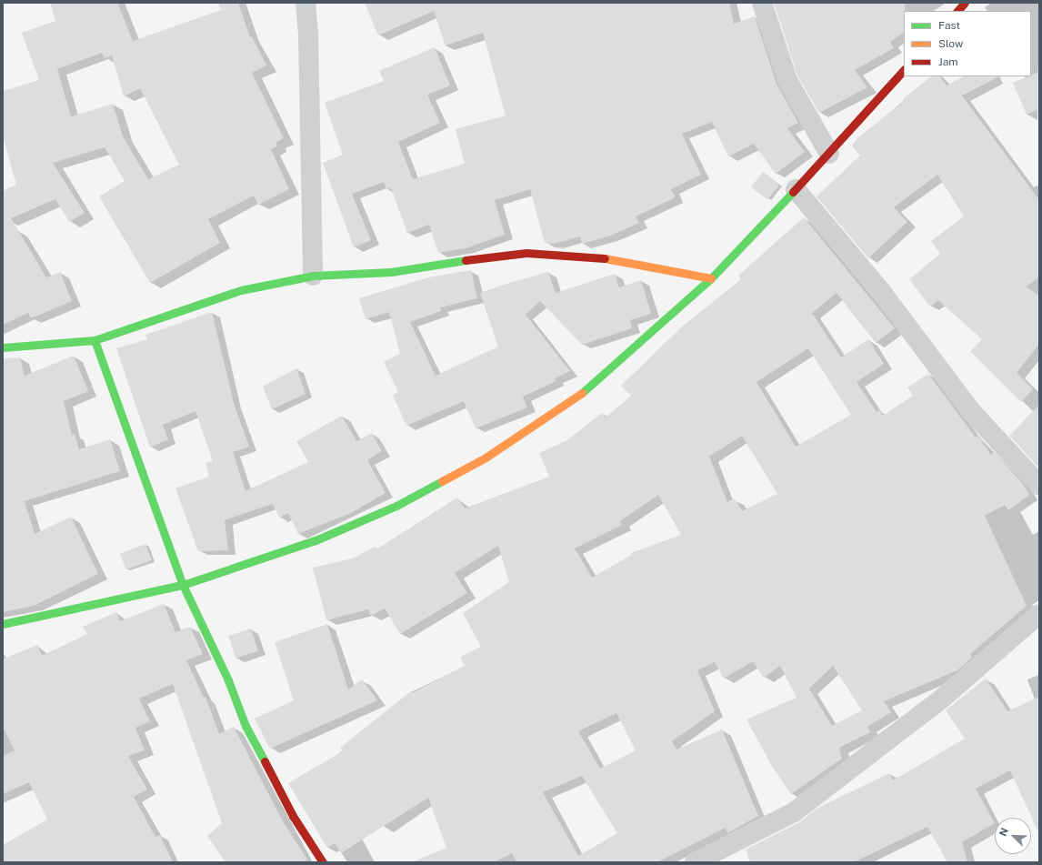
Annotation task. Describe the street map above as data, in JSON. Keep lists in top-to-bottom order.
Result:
{
  "legend": ["Fast", "Slow", "Jam"],
  "north": "top left"
}
